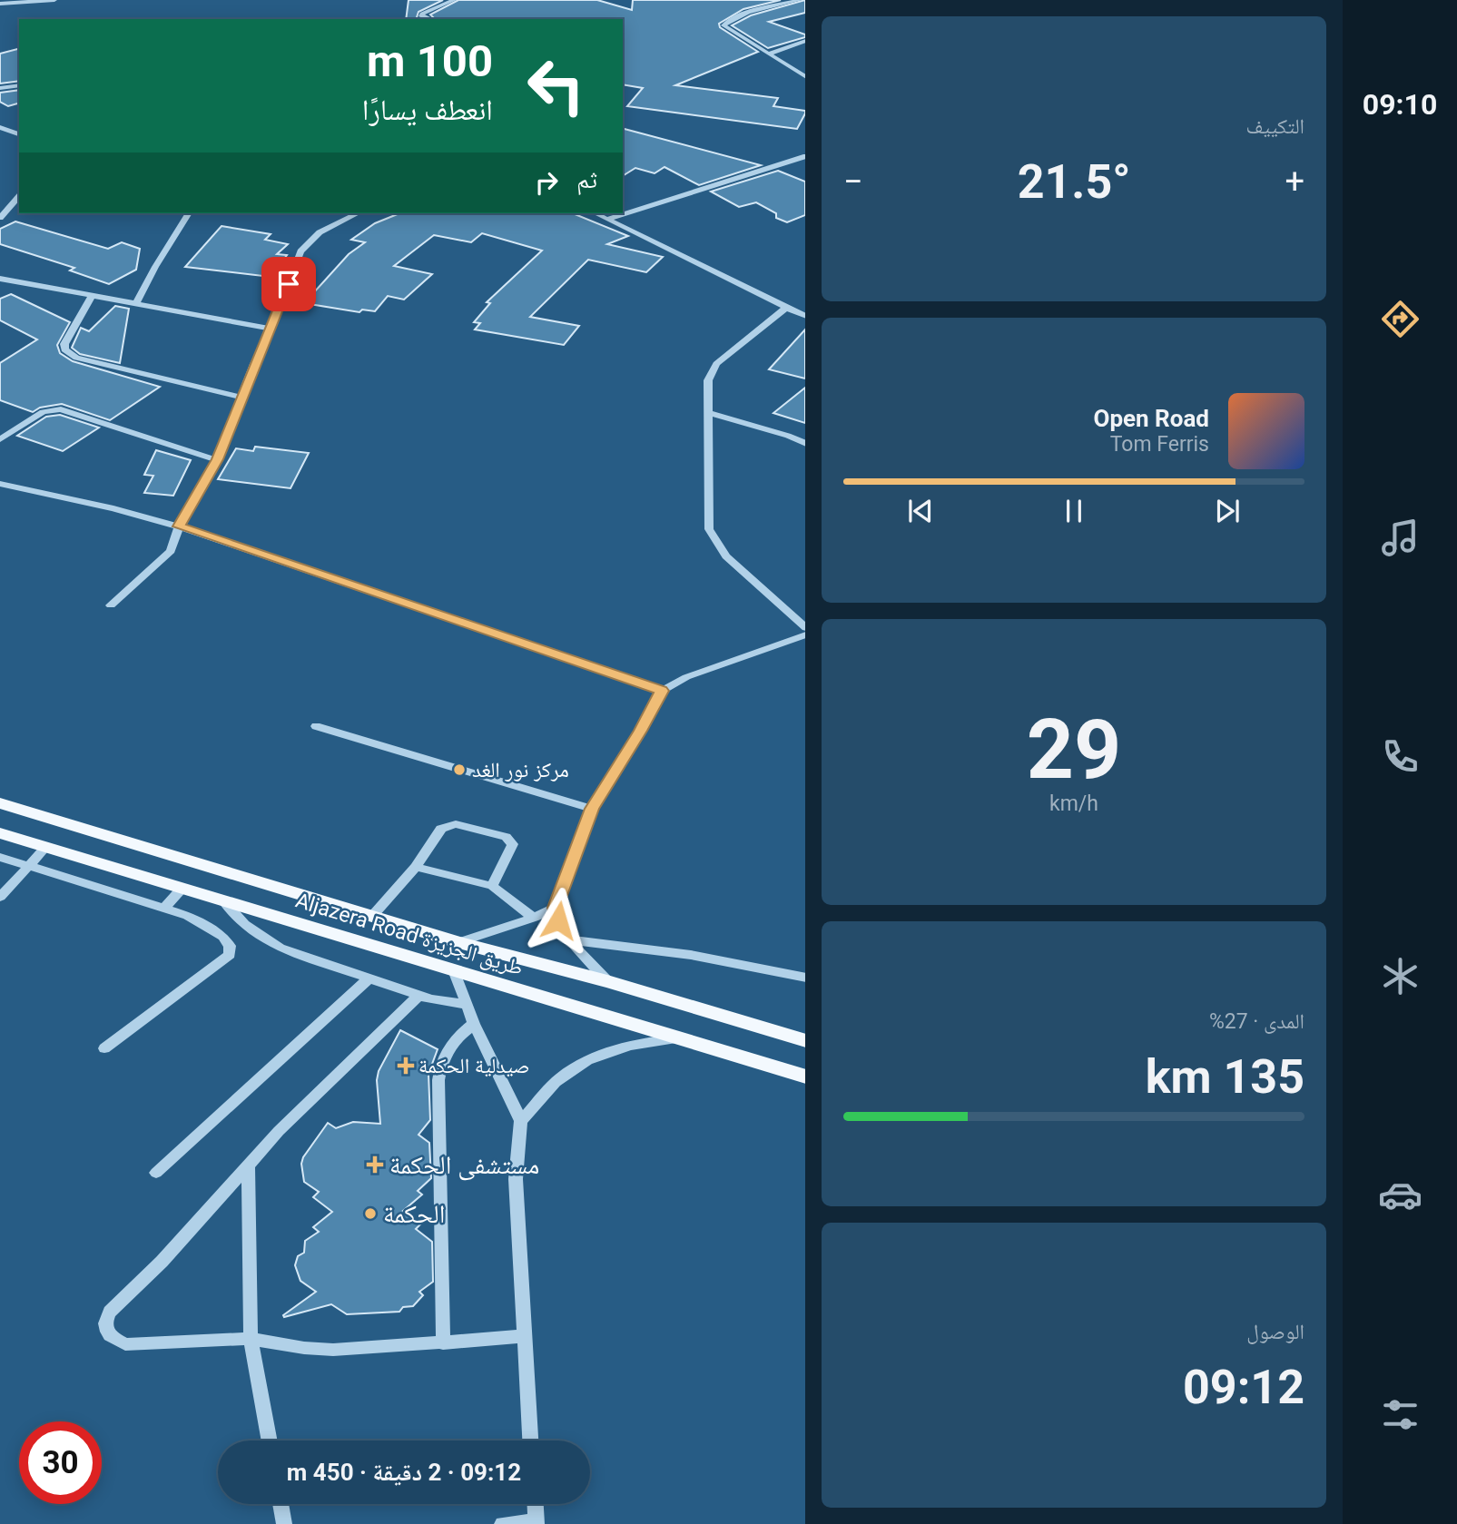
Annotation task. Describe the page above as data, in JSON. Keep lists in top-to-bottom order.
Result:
{
  "streets": {
    "main road": ["Aljazera Road طريق الجزيزة"]
  },
  "places": {
    "other": ["مركز نور الغد", "الحكمة"],
    "health": ["صيدلية الحكمة", "مستشفى الحكمة"]
  },
  "page": {
    "tabs": "09:10",
    "tile": [
      "التكييف",
      ["29", "km/h"],
      ["المدى · 27%", "135 km"],
      ["الوصول", "09:12"]
    ],
    "turn": ["100 m", "انعطف يسارًا"],
    "then": "ثم",
    "heat": ["−", "21.5°", "+"],
    "song": ["Open Road", "Tom Ferris"],
    "limit": "30",
    "trip": "09:12 · 2 دقيقة · 450 m"
  }
}
